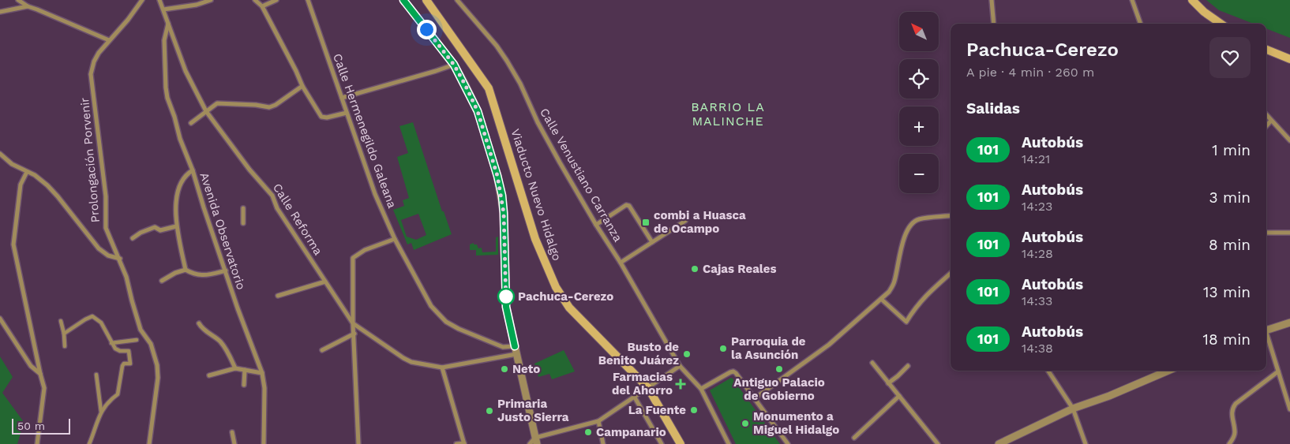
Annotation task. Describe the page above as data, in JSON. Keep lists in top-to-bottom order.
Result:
{
  "streets": {
    "main road": ["Viaducto Nuevo Hidalgo"],
    "street": [
      "Calle Hermenegildo Galeana",
      "Prolongación Porvenir",
      "Calle Venustiano Carranza",
      "Calle Reforma",
      "Avenida Observatorio"
    ]
  },
  "crossings": [
    ["Calle Reforma", "Avenida Observatorio"]
  ],
  "districts": ["BARRIO LA MALINCHE"],
  "places": {
    "transit": ["combi a Huasca de Ocampo"],
    "other": [
      "Cajas Reales",
      "Pachuca-Cerezo",
      "Parroquia de la Asunción",
      "Busto de Benito Juárez",
      "Neto",
      "Antiguo Palacio de Gobierno",
      "La Fuente",
      "Primaria Justo Sierra",
      "Monumento a Miguel Hidalgo",
      "Campanario"
    ],
    "health": ["Farmacias del Ahorro"]
  },
  "lines": ["bus line 101"],
  "scale_bar": "50 m",
  "north": "top left",
  "page": {
    "map_buttons": ["+", "−"],
    "heading": [
      ["Pachuca-Cerezo", "A pie · 4 min · 260 m"],
      "Salidas"
    ],
    "list": [
      {
        "mark": "101",
        "name": "Autobús",
        "note": "14:21",
        "value": "1 min"
      },
      {
        "mark": "101",
        "name": "Autobús",
        "note": "14:23",
        "value": "3 min"
      },
      {
        "mark": "101",
        "name": "Autobús",
        "note": "14:28",
        "value": "8 min"
      },
      {
        "mark": "101",
        "name": "Autobús",
        "note": "14:33",
        "value": "13 min"
      },
      {
        "mark": "101",
        "name": "Autobús",
        "note": "14:38",
        "value": "18 min"
      }
    ],
    "scale": "50 m"
  }
}
